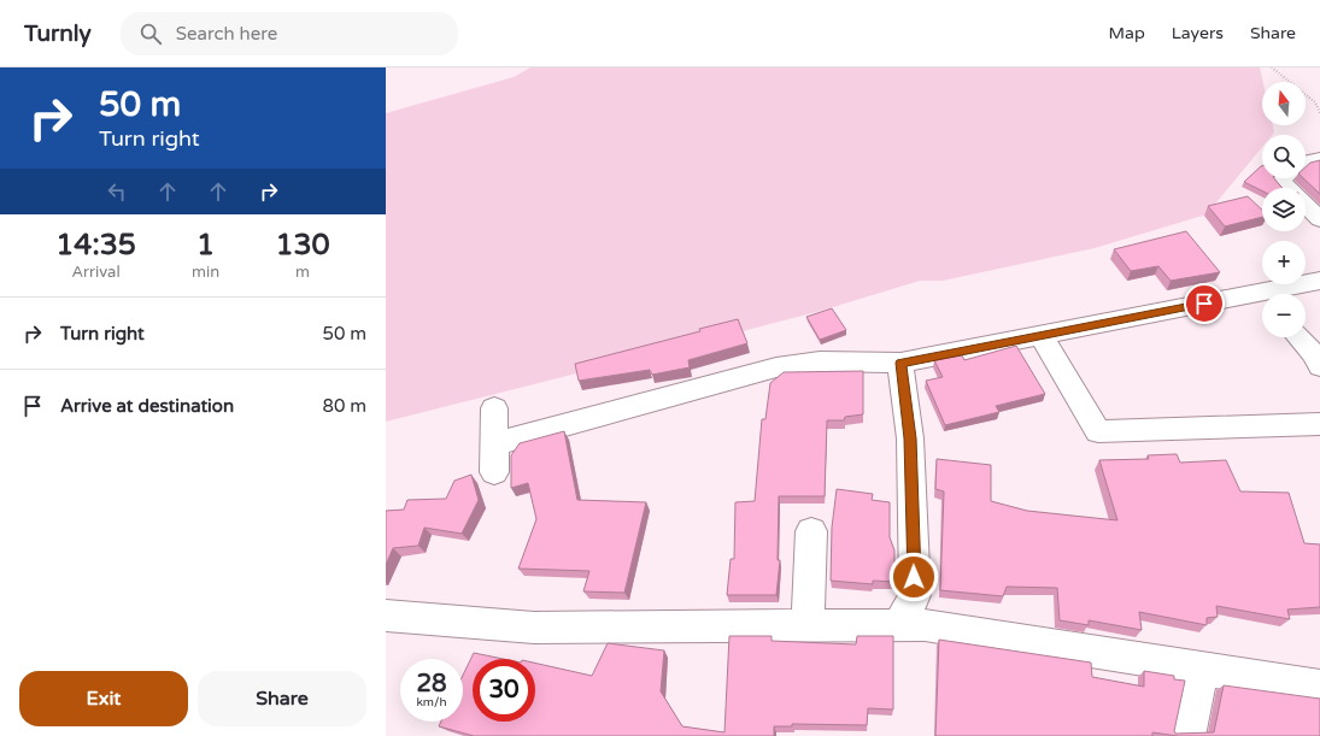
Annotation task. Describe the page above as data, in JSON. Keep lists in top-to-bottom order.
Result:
{
  "north": "top",
  "page": {
    "header": "Turnly",
    "search": "Search here",
    "nav": ["Map", "Layers", "Share"],
    "turn": ["50 m", "Turn right"],
    "map_buttons": ["+", "−"],
    "eta": [
      "14:35",
      "Arrival",
      "1",
      "min",
      "130",
      "m"
    ],
    "list": [
      {
        "name": "Turn right",
        "value": "50 m"
      },
      {
        "name": "Arrive at destination",
        "value": "80 m"
      }
    ],
    "speed": "28 km/h",
    "limit": "30",
    "buttons": ["Exit", "Share"]
  }
}
